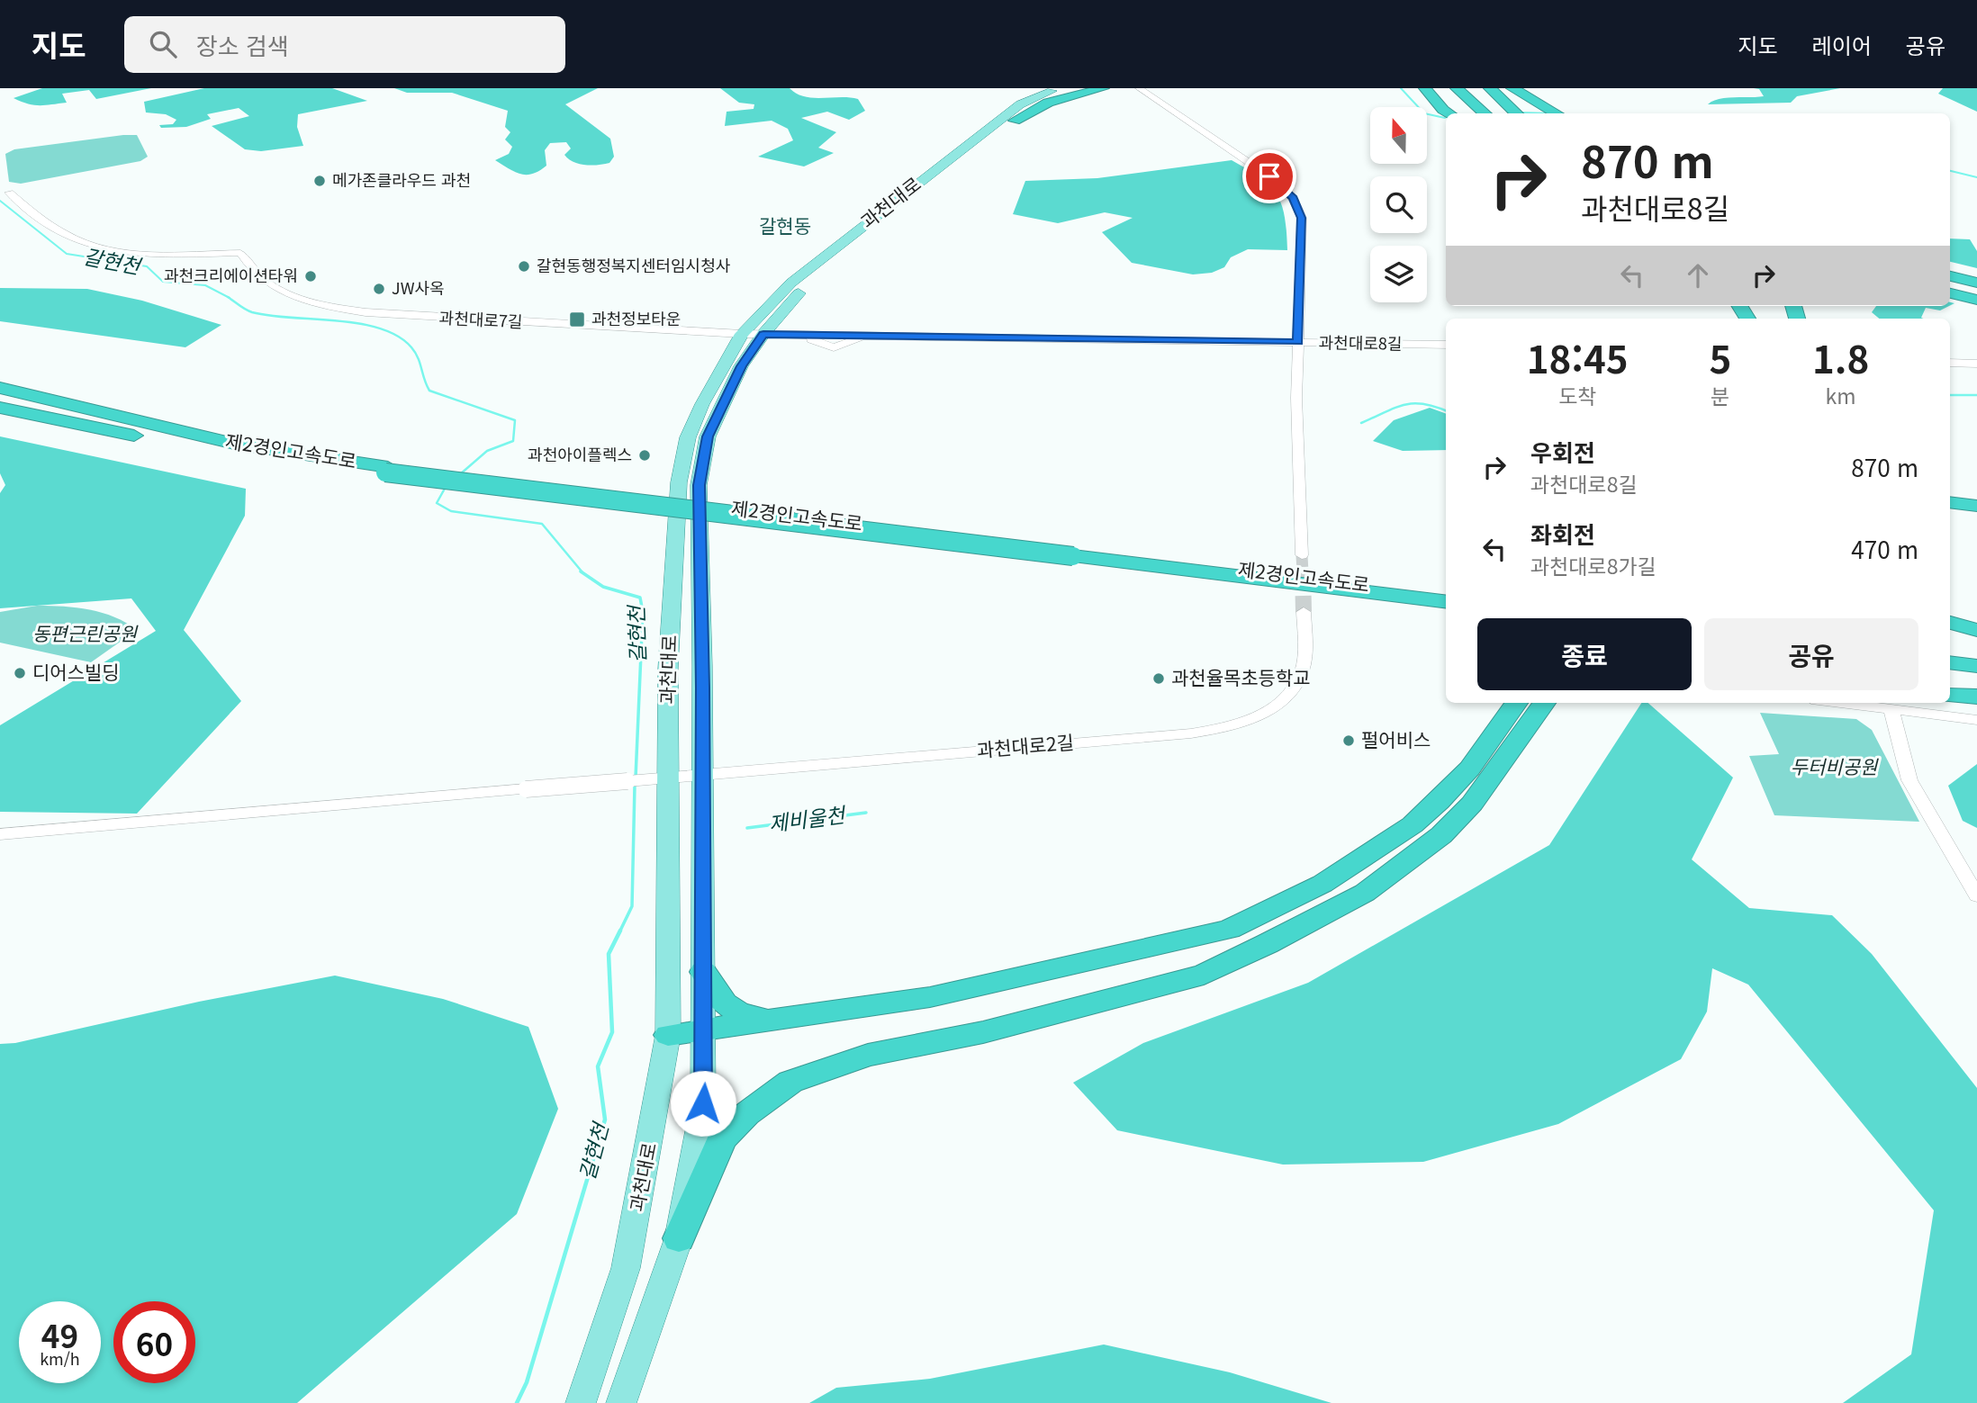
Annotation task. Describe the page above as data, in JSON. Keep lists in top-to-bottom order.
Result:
{
  "streets": {
    "highway": ["제2경인고속도로"],
    "main road": ["과천대로"],
    "street": ["과천대로7길", "과천대로8길", "과천대로2길"]
  },
  "crossings": [
    ["과천대로", "과천대로7길"],
    ["과천대로", "과천대로8길"],
    ["과천대로", "과천대로2길"]
  ],
  "districts": ["갈현동"],
  "water": ["갈현천", "제비울천"],
  "parks": ["동편근린공원", "두터비공원"],
  "places": {
    "other": [
      "메가존클라우드 과천",
      "갈현동행정복지센터임시청사",
      "과천크리에이션타워",
      "JW사옥",
      "과천아이플렉스",
      "디어스빌딩",
      "과천율목초등학교",
      "펄어비스"
    ],
    "transit": ["과천정보타운"]
  },
  "north": "top",
  "page": {
    "header": "지도",
    "search": "장소 검색",
    "nav": ["지도", "레이어", "공유"],
    "turn": ["870 m", "과천대로8길"],
    "eta": [
      "18:45",
      "도착",
      "5",
      "분",
      "1.8",
      "km"
    ],
    "list": [
      {
        "name": "우회전",
        "note": "과천대로8길",
        "value": "870 m"
      },
      {
        "name": "좌회전",
        "note": "과천대로8가길",
        "value": "470 m"
      }
    ],
    "buttons": ["종료", "공유"],
    "speed": "49 km/h",
    "limit": "60"
  }
}
